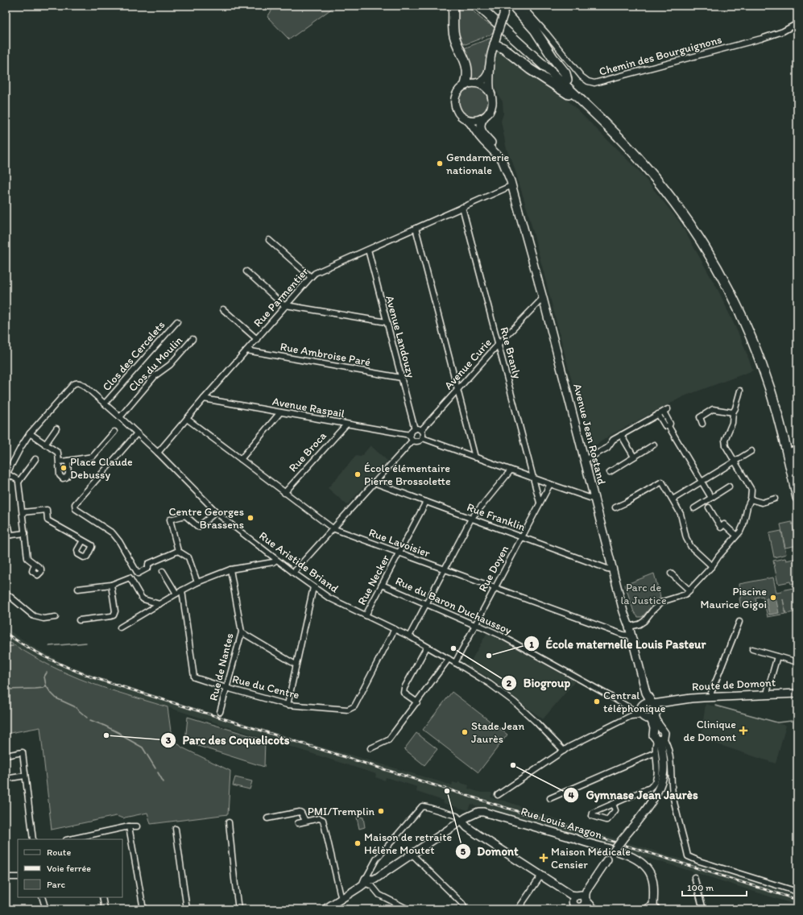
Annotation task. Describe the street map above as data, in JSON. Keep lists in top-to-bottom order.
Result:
{
  "streets": {
    "street": [
      "Chemin des Bourguignons",
      "Rue Parmentier",
      "Avenue Landouzy",
      "Rue Branly",
      "Rue Ambroise Paré",
      "Clos des Cercelets",
      "Clos du Moulin",
      "Avenue Curie",
      "Avenue Raspail",
      "Avenue Jean Rostand",
      "Rue Broca",
      "Rue Franklin",
      "Rue Lavoisier",
      "Rue Aristide Briand",
      "Rue Doyen",
      "Rue Necker",
      "Rue du Baron Duchaussoy",
      "Rue de Nantes",
      "Route de Domont",
      "Rue du Centre",
      "Rue Louis Aragon"
    ]
  },
  "crossings": [
    ["Rue Parmentier", "Avenue Landouzy"],
    ["Rue Parmentier", "Rue Branly"],
    ["Rue Parmentier", "Rue Ambroise Paré"],
    ["Rue Parmentier", "Avenue Raspail"],
    ["Rue Parmentier", "Avenue Jean Rostand"],
    ["Rue Parmentier", "Rue Lavoisier"],
    ["Rue Parmentier", "Rue Aristide Briand"],
    ["Avenue Landouzy", "Rue Ambroise Paré"],
    ["Avenue Landouzy", "Avenue Curie"],
    ["Avenue Landouzy", "Avenue Raspail"],
    ["Rue Branly", "Avenue Curie"],
    ["Rue Branly", "Rue Doyen"],
    ["Clos des Cercelets", "Rue Aristide Briand"],
    ["Clos du Moulin", "Rue Aristide Briand"],
    ["Avenue Curie", "Avenue Raspail"],
    ["Avenue Curie", "Avenue Jean Rostand"],
    ["Avenue Raspail", "Rue Broca"],
    ["Avenue Jean Rostand", "Rue Franklin"],
    ["Avenue Jean Rostand", "Rue Lavoisier"],
    ["Avenue Jean Rostand", "Rue du Baron Duchaussoy"],
    ["Avenue Jean Rostand", "Route de Domont"],
    ["Rue Broca", "Rue Lavoisier"],
    ["Rue Franklin", "Rue Doyen"],
    ["Rue Franklin", "Rue Necker"],
    ["Rue Lavoisier", "Rue Doyen"],
    ["Rue Lavoisier", "Rue Necker"],
    ["Rue Aristide Briand", "Rue Doyen"],
    ["Rue Aristide Briand", "Rue Necker"],
    ["Rue Aristide Briand", "Rue du Centre"],
    ["Rue Doyen", "Rue du Baron Duchaussoy"],
    ["Rue Necker", "Rue du Baron Duchaussoy"],
    ["Rue du Baron Duchaussoy", "Route de Domont"],
    ["Rue de Nantes", "Rue du Centre"]
  ],
  "parks": ["Parc de la Justice"],
  "places": {
    "other": [
      "Gendarmerie nationale",
      "Place Claude Debussy",
      "École élémentaire Pierre Brossolette",
      "Centre Georges Brassens",
      "Piscine Maurice Gigoi",
      "Biogroup",
      "École maternelle Louis Pasteur",
      "Central téléphonique",
      "Stade Jean Jaurès",
      "Parc des Coquelicots",
      "Gymnase Jean Jaurès",
      "Domont",
      "PMI/Tremplin",
      "Maison de retraite Hélène Moutet"
    ],
    "health": ["Clinique de Domont", "Maison Médicale Censier"]
  },
  "legend": ["Route", "Voie ferrée", "Parc"],
  "scale_bar": "100 m"
}
